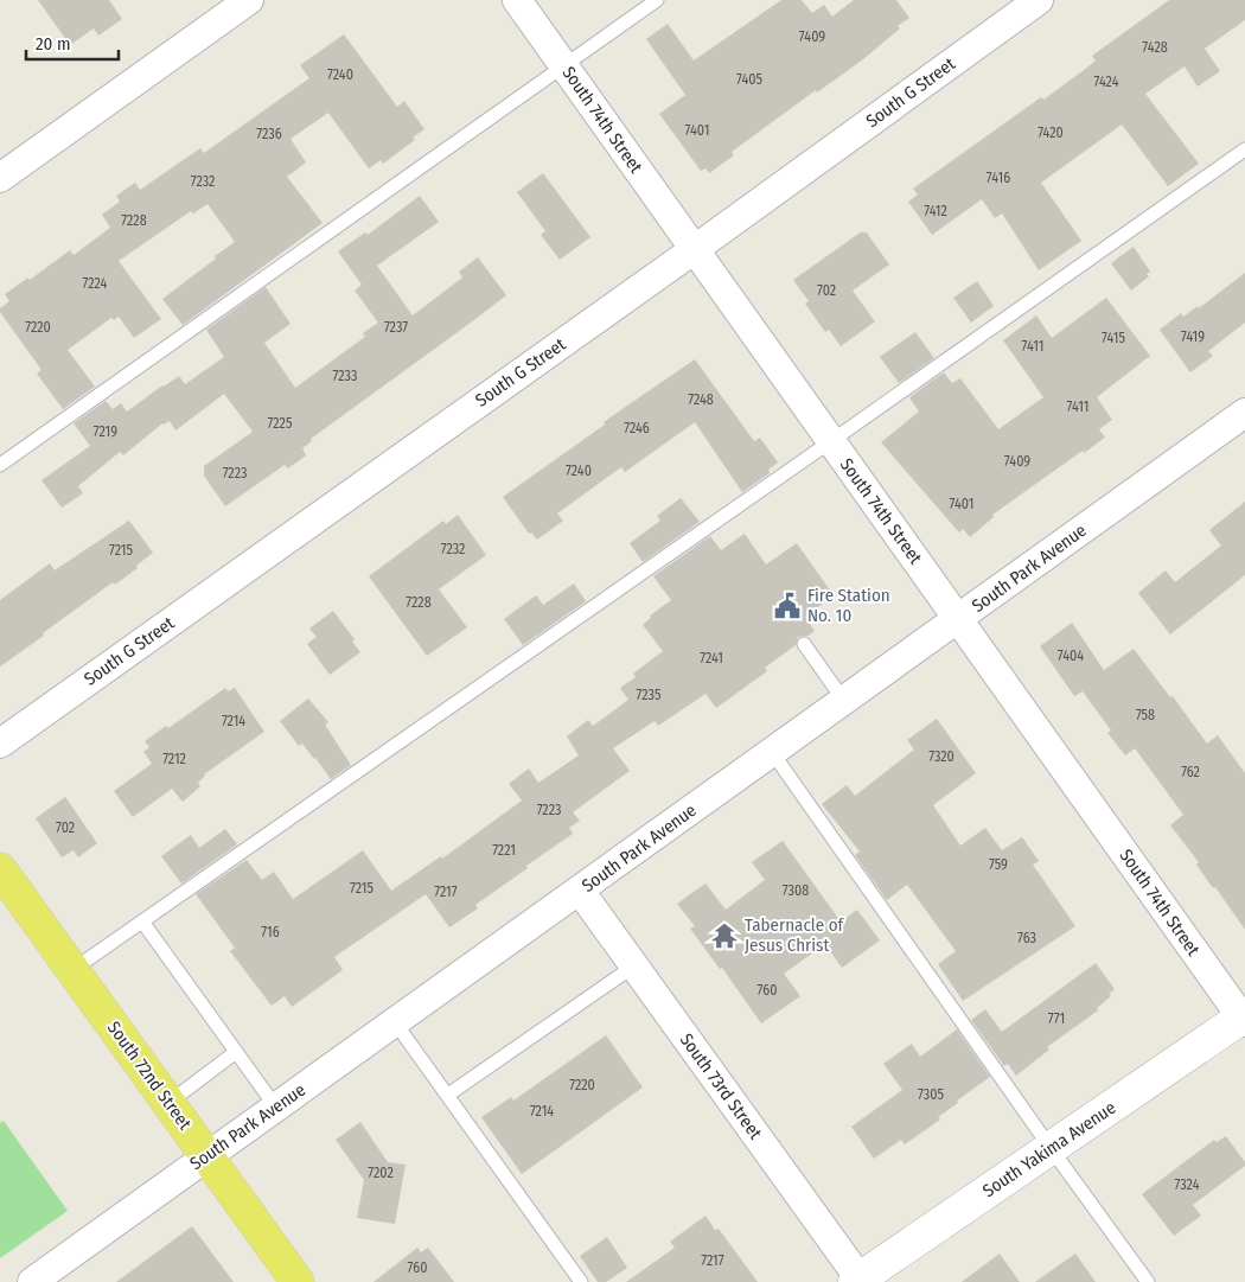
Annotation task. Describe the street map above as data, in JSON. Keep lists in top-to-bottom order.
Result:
{
  "streets": {
    "main road": ["South 72nd Street", "South Yakima Avenue"],
    "street": [
      "South G Street",
      "South 74th Street",
      "South Park Avenue",
      "South 73rd Street"
    ]
  },
  "crossings": [
    ["South G Street", "South 74th Street"],
    ["South 74th Street", "South Park Avenue"],
    ["South 74th Street", "South Yakima Avenue"],
    ["South Park Avenue", "South 72nd Street"],
    ["South Park Avenue", "South 73rd Street"],
    ["South 73rd Street", "South Yakima Avenue"]
  ],
  "places": {
    "public building": ["Fire Station No. 10"],
    "temple": ["Tabernacle of Jesus Christ"]
  },
  "house_numbers": [
    "7409",
    "7428",
    "7240",
    "7405",
    "7424",
    "7401",
    "7420",
    "7236",
    "7416",
    "7232",
    "7412",
    "7228",
    "7224",
    "702",
    "7220",
    "7237",
    "7419",
    "7415",
    "7411",
    "7233",
    "7248",
    "7411",
    "7225",
    "7246",
    "7219",
    "7409",
    "7240",
    "7223",
    "7401",
    "7232",
    "7215",
    "7228",
    "7404",
    "7241",
    "7235",
    "758",
    "7214",
    "7320",
    "7212",
    "762",
    "7223",
    "702",
    "7221",
    "759",
    "7215",
    "7308",
    "7217",
    "716",
    "763",
    "760",
    "771",
    "7220",
    "7305",
    "7214",
    "7202",
    "7324",
    "7217",
    "760"
  ],
  "scale_bar": "20 m"
}
